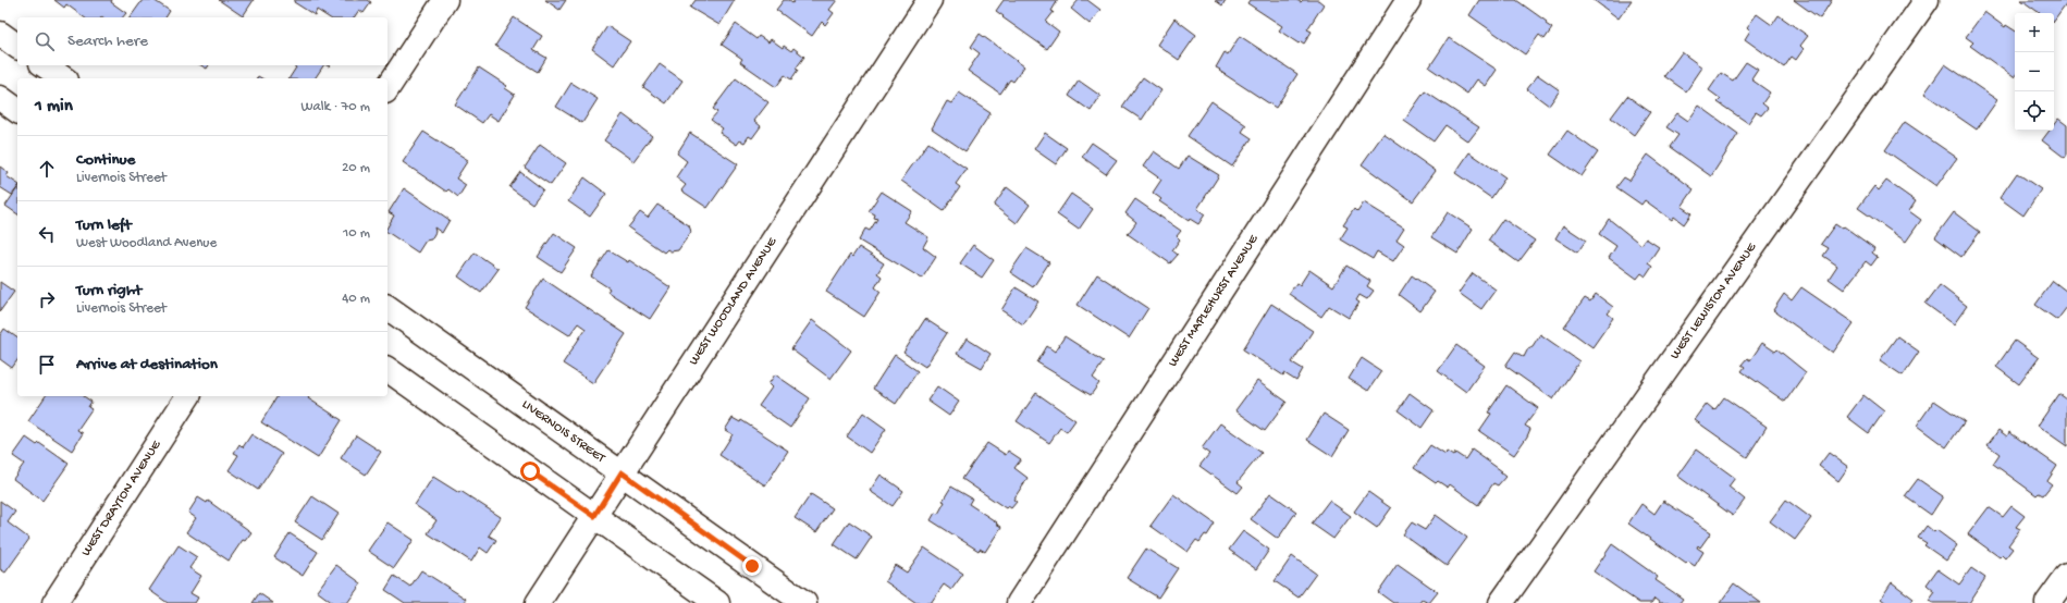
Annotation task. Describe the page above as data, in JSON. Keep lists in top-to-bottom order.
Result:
{
  "streets": {
    "street": [
      "WEST WOODLAND AVENUE",
      "WEST MAPLEHURST AVENUE",
      "WEST LEWISTON AVENUE",
      "LIVERNOIS STREET",
      "WEST DRAYTON AVENUE"
    ]
  },
  "crossings": [
    ["WEST WOODLAND AVENUE", "LIVERNOIS STREET"]
  ],
  "page": {
    "map_buttons": ["+", "−"],
    "search": "Search here",
    "heading": ["1 min", "Walk · 70 m"],
    "list": [
      ["Continue", "Livernois Street", "20 m"],
      ["Turn left", "West Woodland Avenue", "10 m"],
      ["Turn right", "Livernois Street", "40 m"],
      "Arrive at destination"
    ]
  }
}
